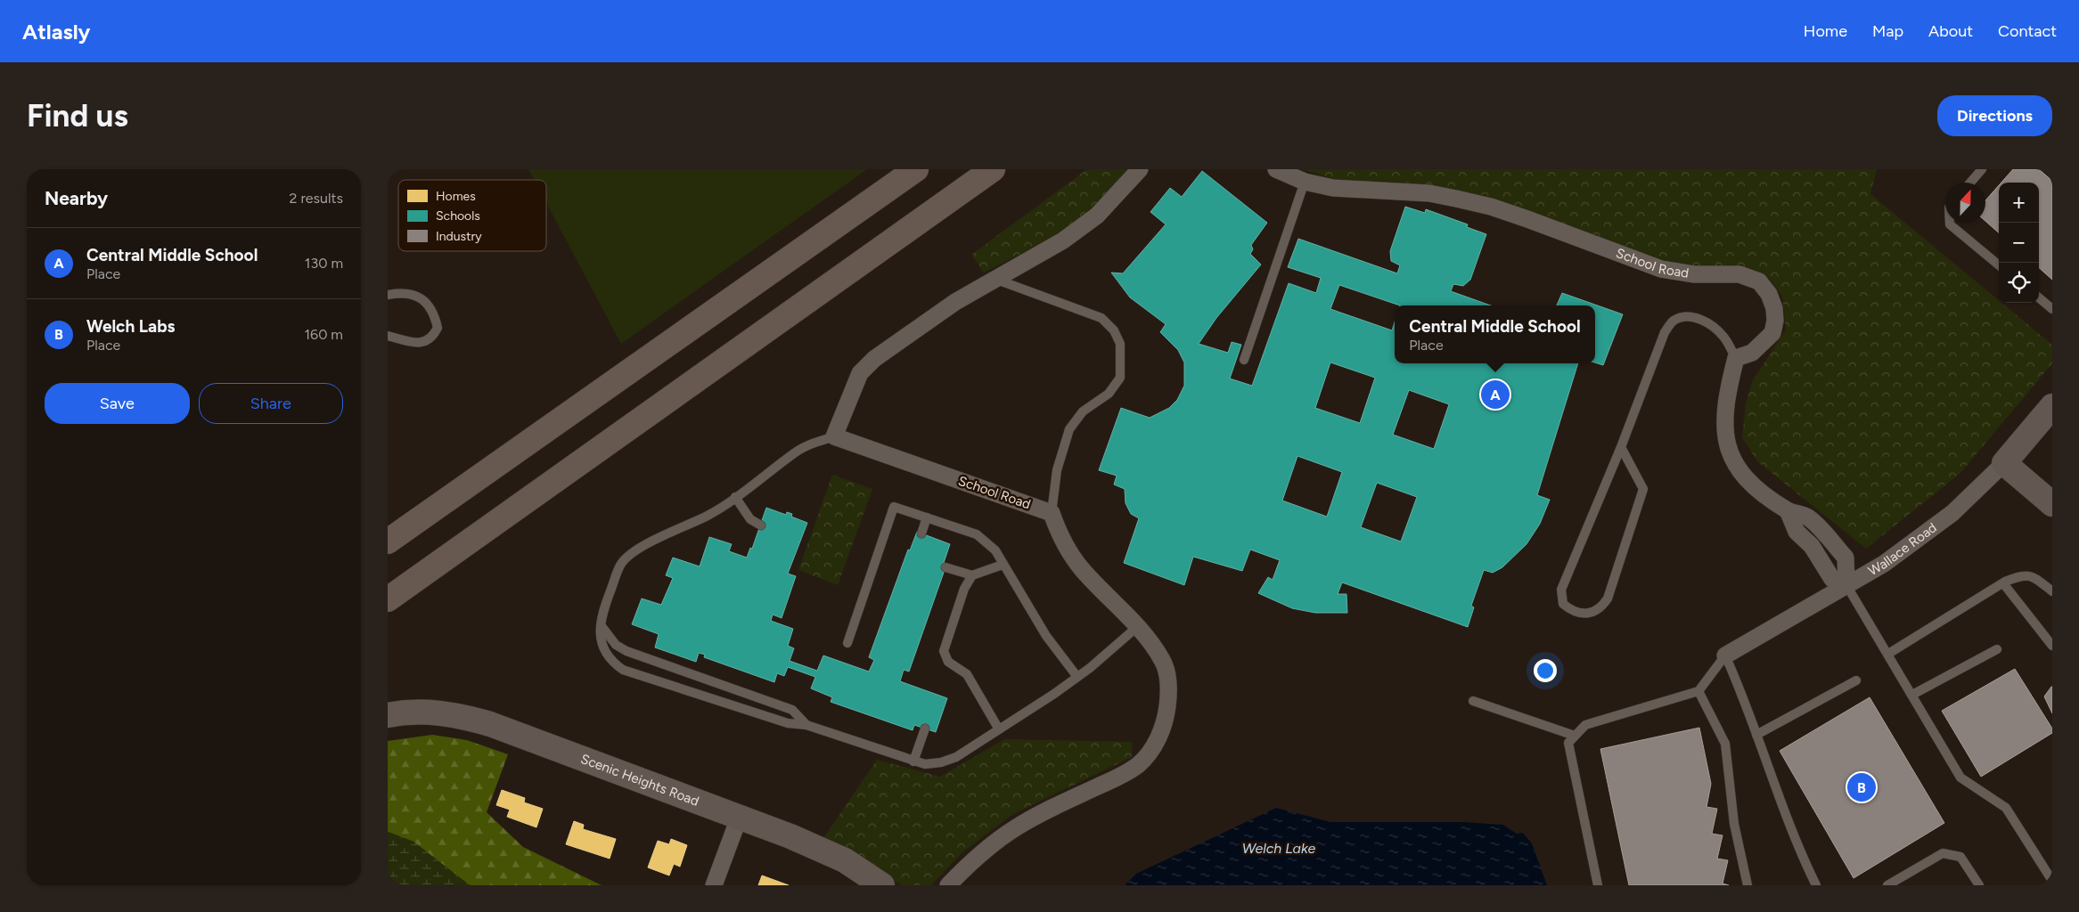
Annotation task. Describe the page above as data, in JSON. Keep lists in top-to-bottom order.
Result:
{
  "streets": {
    "street": ["School Road", "Wallace Road", "Scenic Heights Road"]
  },
  "water": ["Welch Lake"],
  "legend": ["Homes", "Schools", "Industry"],
  "north": "top",
  "page": {
    "header": "Atlasly",
    "nav": [
      "Home",
      "Map",
      "About",
      "Contact"
    ],
    "buttons": [
      "Directions",
      ["Save", "Share"]
    ],
    "title": "Find us",
    "heading": ["Nearby", "2 results"],
    "map_buttons": ["+", "−"],
    "list": [
      {
        "mark": "A",
        "name": "Central Middle School",
        "note": "Place",
        "value": "130 m"
      },
      {
        "mark": "B",
        "name": "Welch Labs",
        "note": "Place",
        "value": "160 m"
      }
    ],
    "popup": ["Central Middle School", "Place"],
    "pins": ["A", "B"]
  }
}
